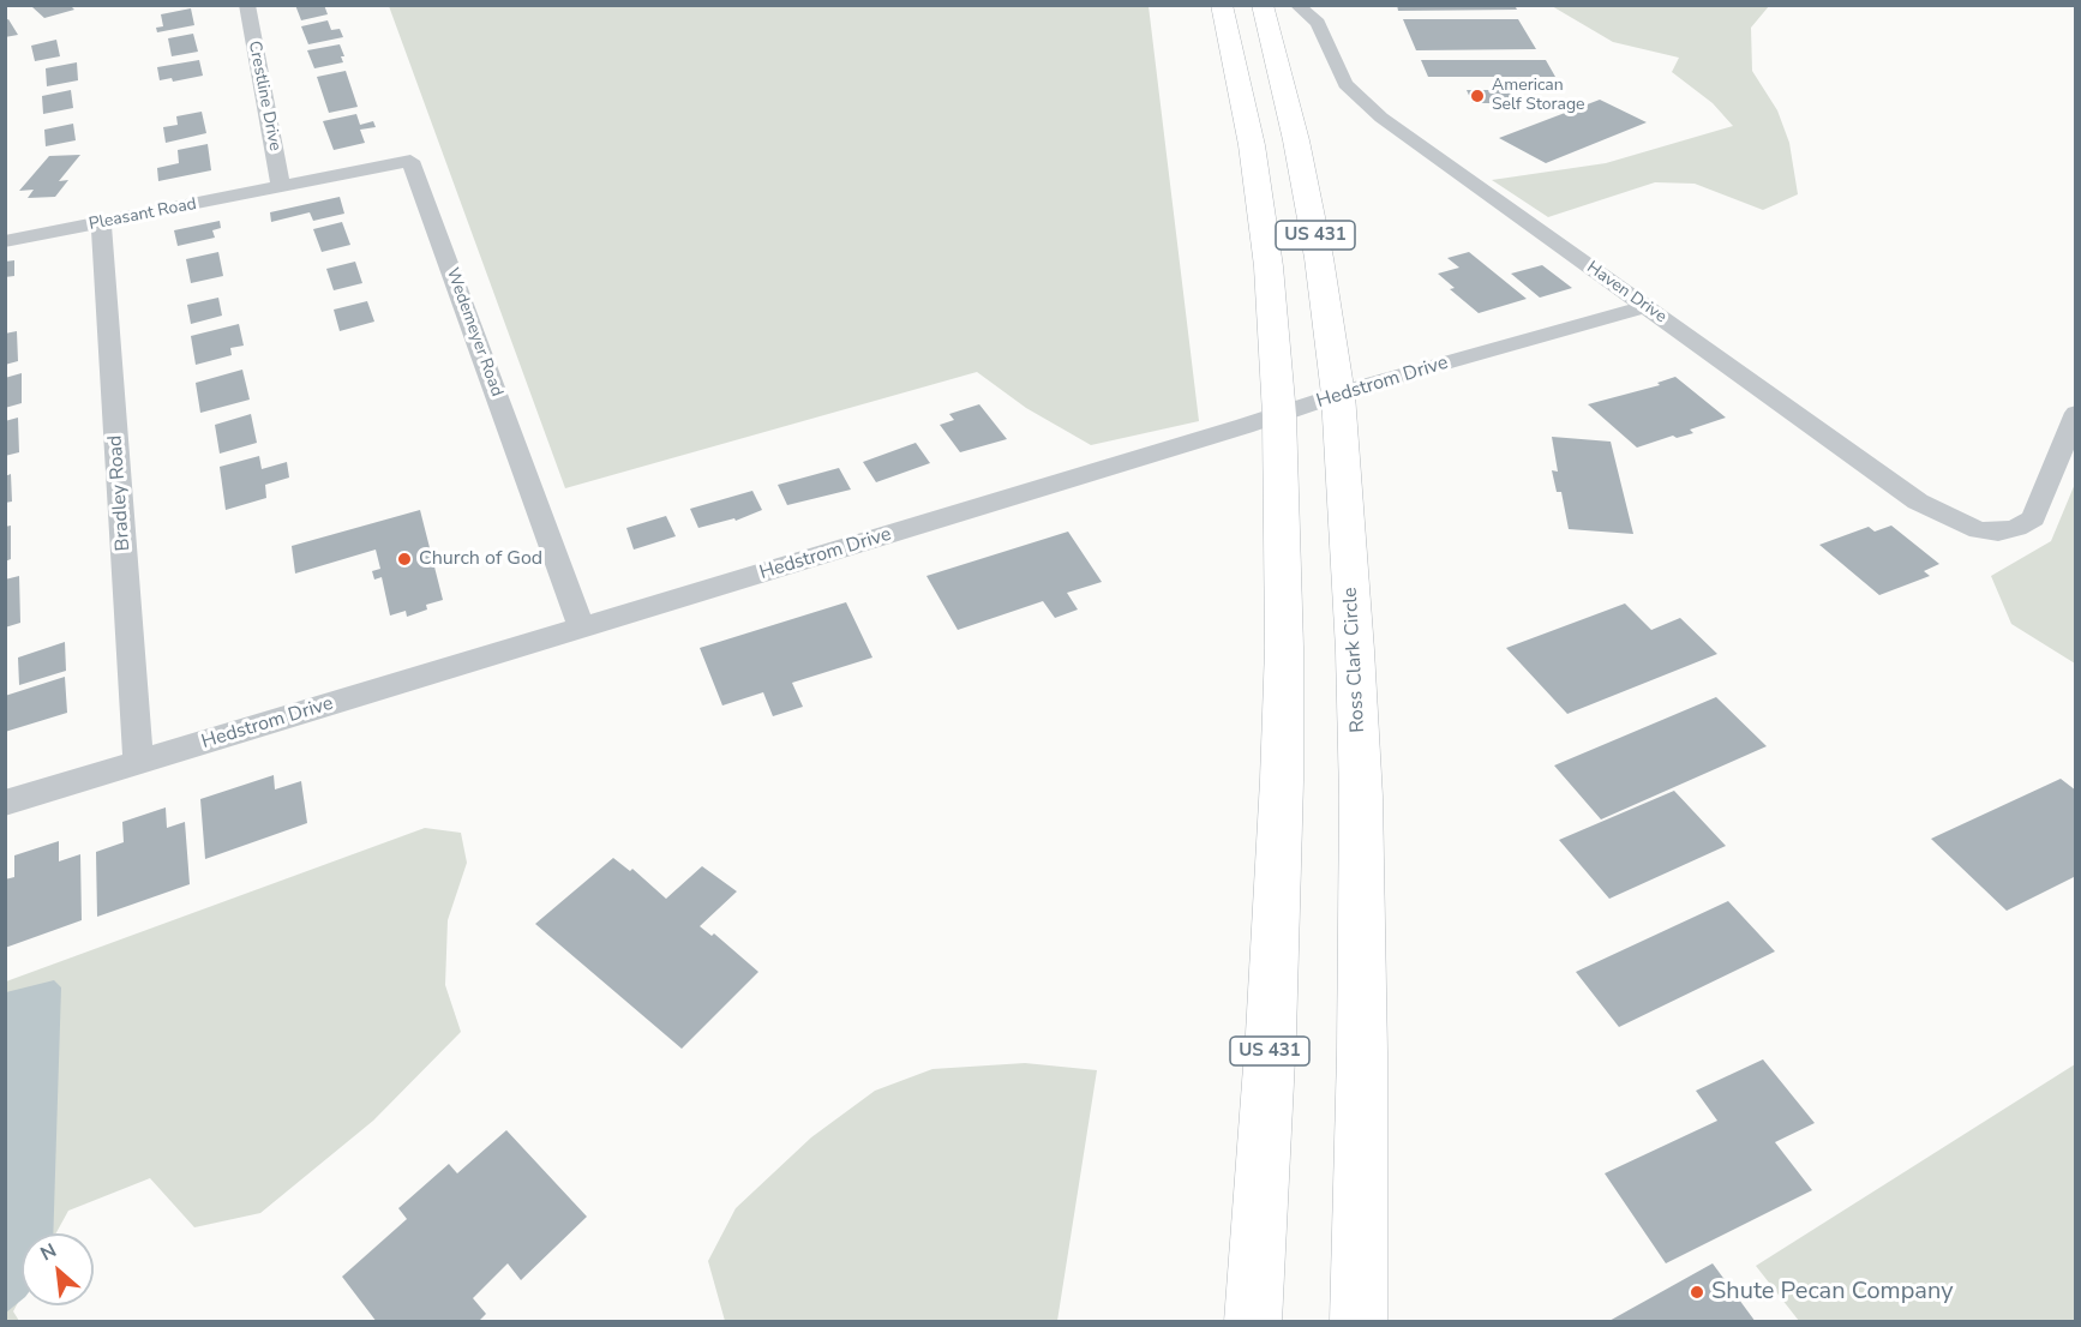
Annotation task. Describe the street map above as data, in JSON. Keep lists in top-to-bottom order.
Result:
{
  "streets": {
    "highway": ["US 431", "Ross Clark Circle"],
    "street": [
      "Crestline Drive",
      "Pleasant Road",
      "Haven Drive",
      "Wedemeyer Road",
      "Hedstrom Drive",
      "Bradley Road"
    ]
  },
  "crossings": [
    ["Crestline Drive", "Pleasant Road"],
    ["Crestline Drive", "Wedemeyer Road"],
    ["Pleasant Road", "Wedemeyer Road"],
    ["Pleasant Road", "Bradley Road"],
    ["US 431", "Hedstrom Drive"],
    ["Haven Drive", "Hedstrom Drive"],
    ["Wedemeyer Road", "Hedstrom Drive"],
    ["Hedstrom Drive", "Bradley Road"],
    ["Hedstrom Drive", "Ross Clark Circle"]
  ],
  "places": ["American Self Storage", "Church of God", "Shute Pecan Company"],
  "north": "top left"
}
